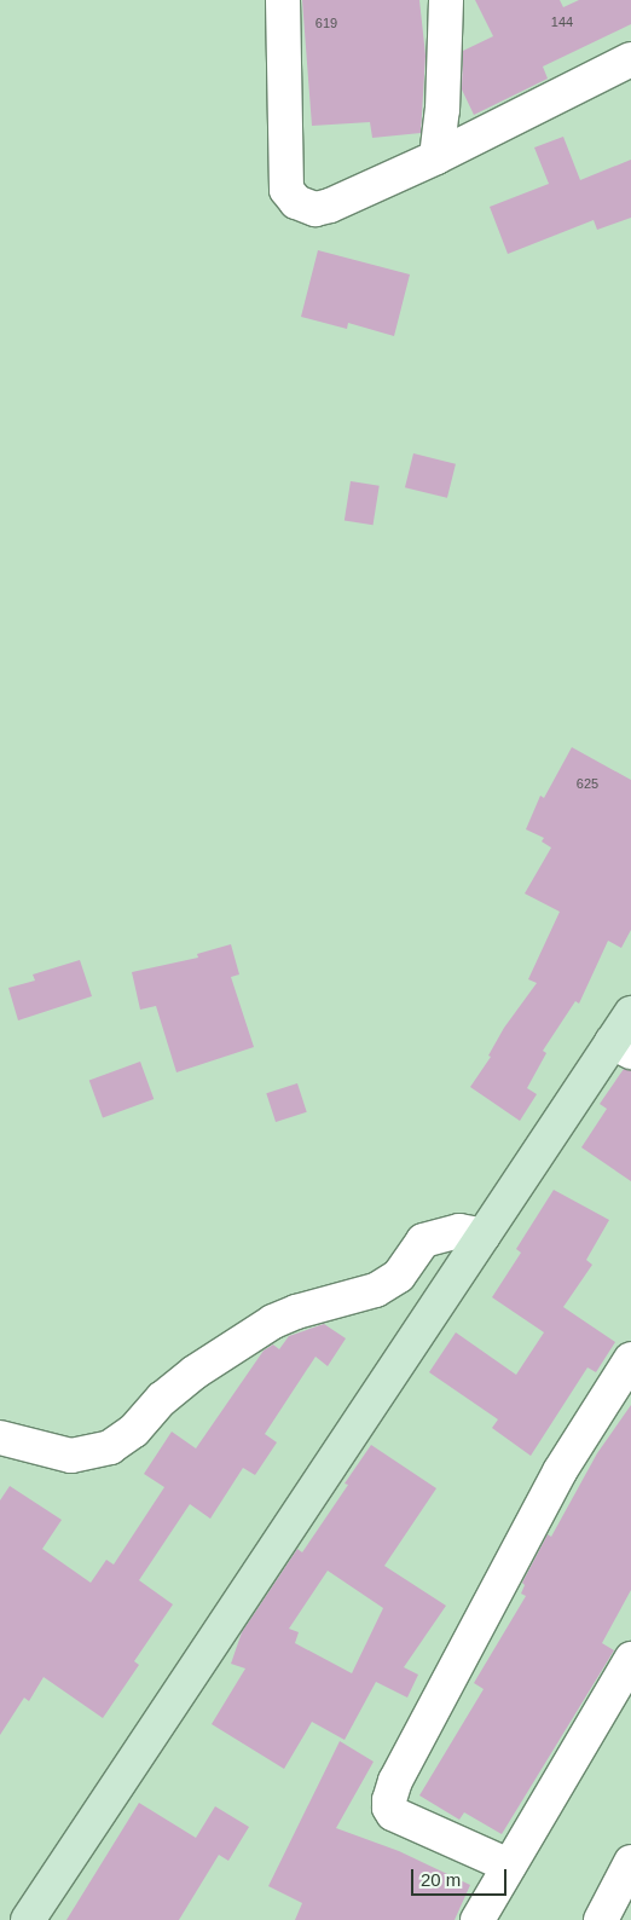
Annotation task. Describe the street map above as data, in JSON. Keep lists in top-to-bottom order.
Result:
{
  "house_numbers": ["144", "619", "625"],
  "scale_bar": "20 m"
}
